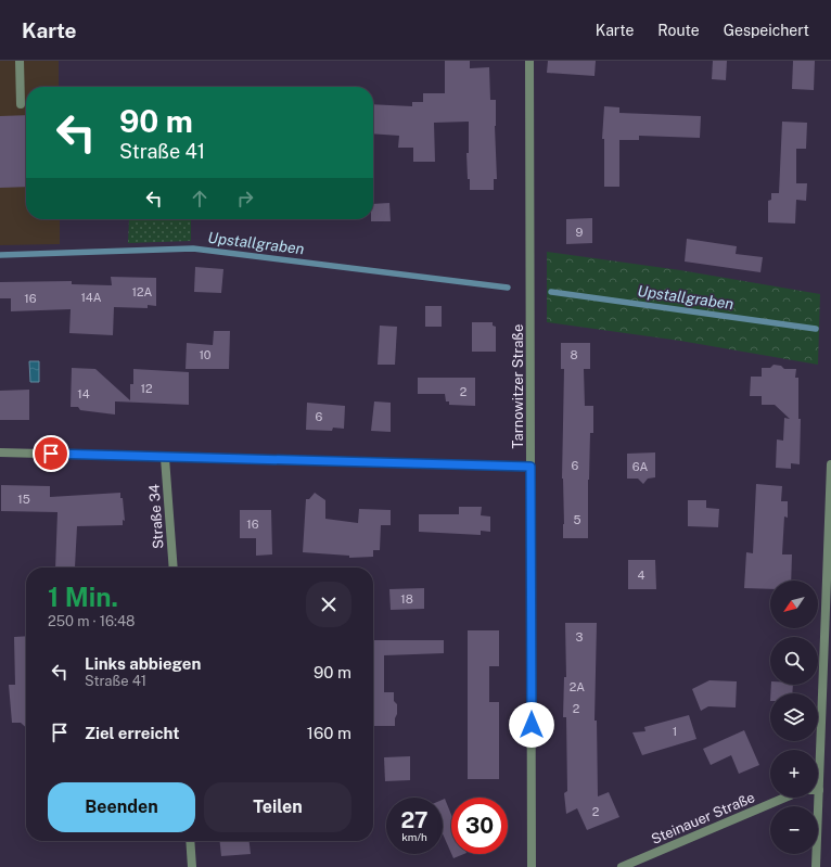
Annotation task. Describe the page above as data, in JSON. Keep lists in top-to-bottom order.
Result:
{
  "streets": {
    "street": ["Tarnowitzer Straße", "Straße 34", "Steinauer Straße"]
  },
  "water": ["Upstallgraben"],
  "house_numbers": [
    "9",
    "12A",
    "14A",
    "16",
    "10",
    "8",
    "12",
    "2",
    "14",
    "6",
    "6",
    "6A",
    "15",
    "5",
    "16",
    "4",
    "18",
    "3",
    "2A",
    "2",
    "1",
    "2"
  ],
  "north": "bottom left",
  "page": {
    "header": "Karte",
    "nav": ["Karte", "Route", "Gespeichert"],
    "turn": ["90 m", "Straße 41"],
    "heading": ["1 Min.", "250 m · 16:48"],
    "map_buttons": ["+", "−"],
    "list": [
      {
        "name": "Links abbiegen",
        "note": "Straße 41",
        "value": "90 m"
      },
      {
        "name": "Ziel erreicht",
        "value": "160 m"
      }
    ],
    "buttons": ["Beenden", "Teilen"],
    "speed": "27 km/h",
    "limit": "30"
  }
}
